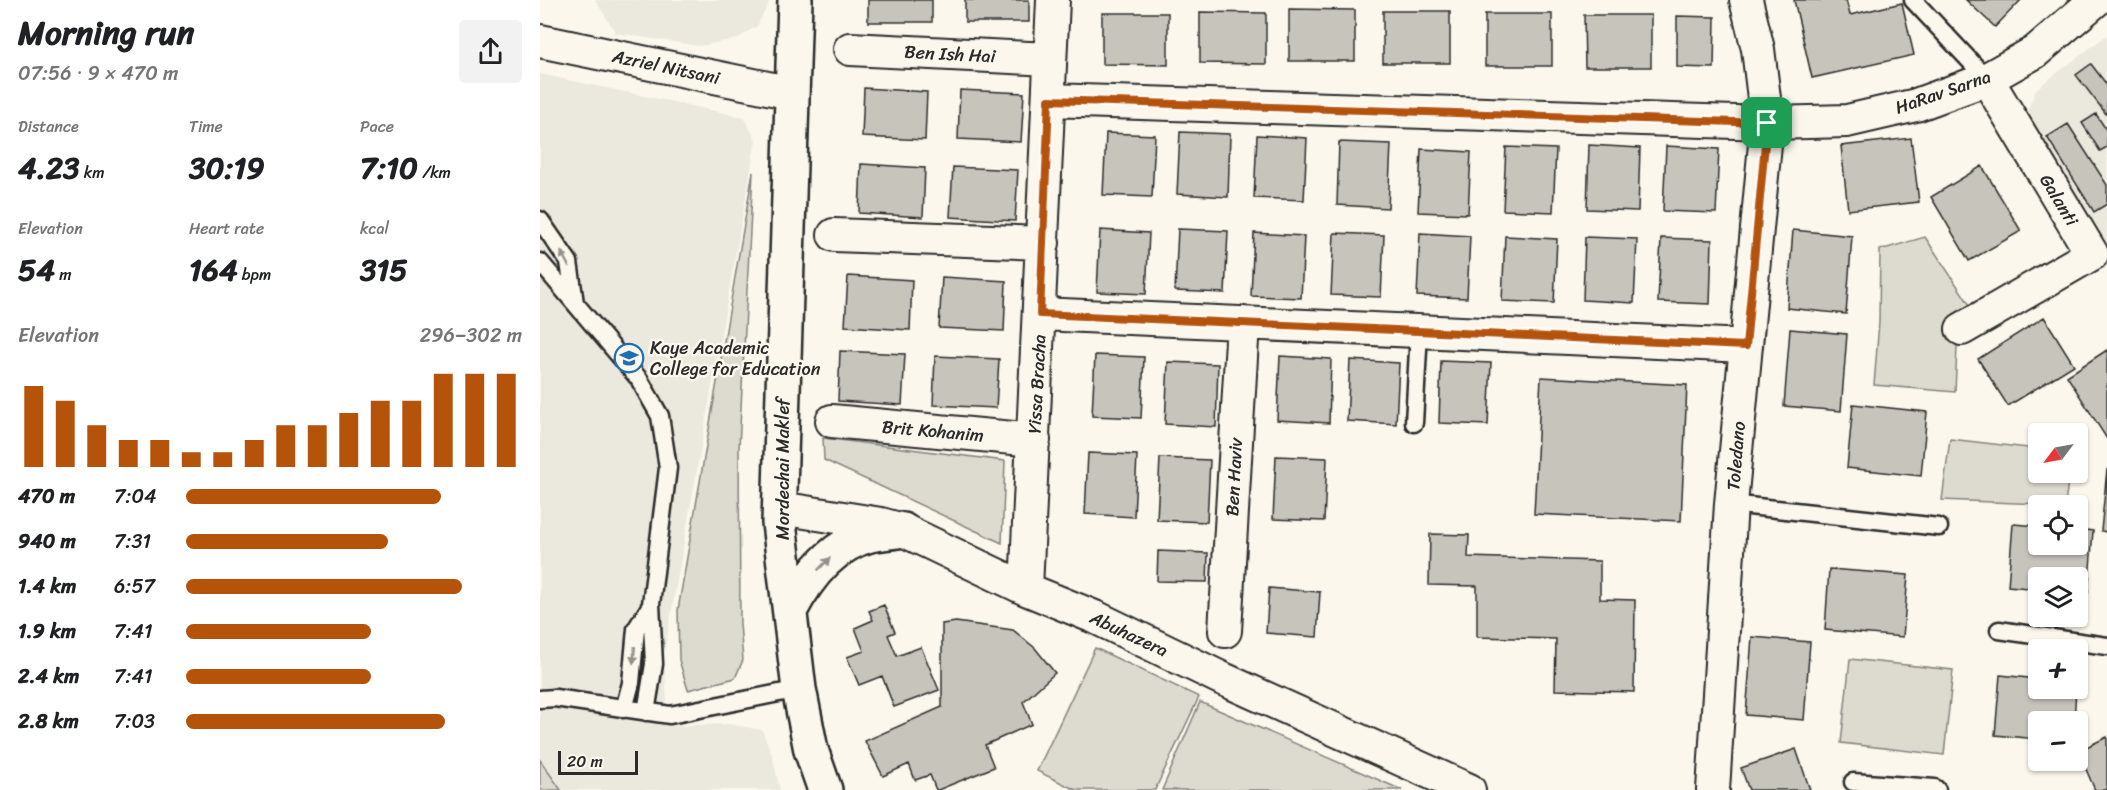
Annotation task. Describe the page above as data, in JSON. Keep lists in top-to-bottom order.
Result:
{
  "streets": {
    "street": [
      "Ben Ish Hai",
      "Azriel Nitsani",
      "HaRav Sarna",
      "Galanti",
      "Yissa Bracha",
      "Brit Kohanim",
      "Toledano",
      "Mordechai Maklef",
      "Ben Haviv",
      "Abuhazera"
    ]
  },
  "crossings": [
    ["Ben Ish Hai", "Yissa Bracha"],
    ["Azriel Nitsani", "Mordechai Maklef"],
    ["HaRav Sarna", "Galanti"],
    ["HaRav Sarna", "Yissa Bracha"],
    ["HaRav Sarna", "Toledano"],
    ["Yissa Bracha", "Brit Kohanim"],
    ["Yissa Bracha", "Abuhazera"],
    ["Mordechai Maklef", "Abuhazera"]
  ],
  "places": {
    "school or university": ["Kaye Academic College for Education"]
  },
  "scale_bar": "20 m",
  "north": "bottom left",
  "page": {
    "heading": ["Morning run", "07:56 · 9 × 470 m"],
    "stats": [
      ["Distance", "4.23 km"],
      ["Time", "30:19"],
      ["Pace", "7:10 /km"],
      ["Elevation", "54 m"],
      ["Heart rate", "164 bpm"],
      ["kcal", "315"]
    ],
    "chart": ["Elevation", "296–302 m"],
    "map_buttons": ["+", "−"],
    "list": [
      {
        "name": "470 m",
        "note": "7:04"
      },
      {
        "name": "940 m",
        "note": "7:31"
      },
      {
        "name": "1.4 km",
        "note": "6:57"
      },
      {
        "name": "1.9 km",
        "note": "7:41"
      },
      {
        "name": "2.4 km",
        "note": "7:41"
      },
      {
        "name": "2.8 km",
        "note": "7:03"
      }
    ],
    "scale": "20 m"
  }
}
